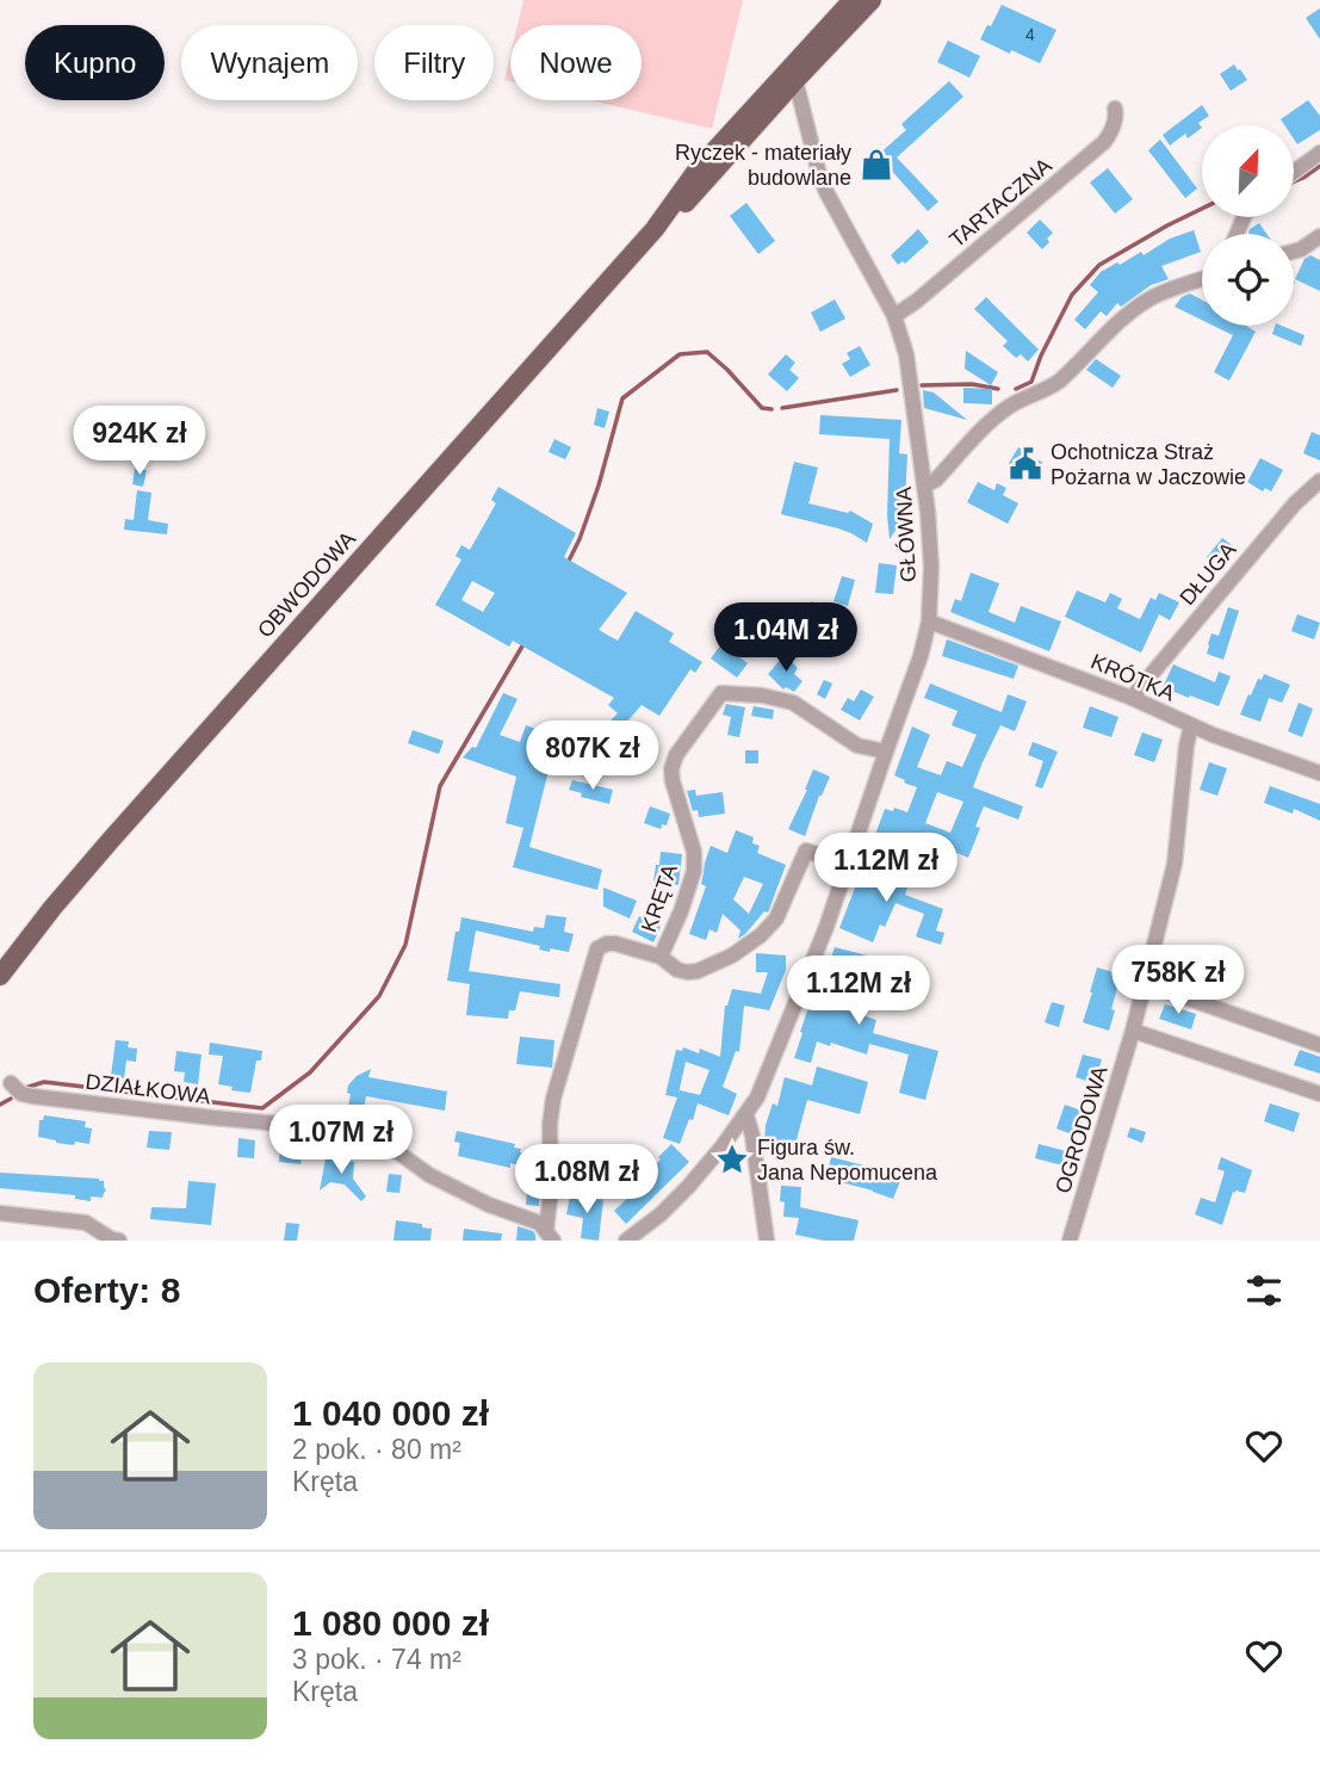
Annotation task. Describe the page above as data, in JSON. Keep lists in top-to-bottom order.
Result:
{
  "streets": {
    "main road": ["OBWODOWA"],
    "street": [
      "TARTACZNA",
      "GŁÓWNA",
      "DŁUGA",
      "KRÓTKA",
      "KRĘTA",
      "DZIAŁKOWA",
      "OGRODOWA"
    ]
  },
  "crossings": [
    ["TARTACZNA", "GŁÓWNA"],
    ["GŁÓWNA", "OBWODOWA"],
    ["GŁÓWNA", "KRÓTKA"],
    ["GŁÓWNA", "KRĘTA"],
    ["DŁUGA", "KRÓTKA"],
    ["KRÓTKA", "OGRODOWA"],
    ["KRĘTA", "DZIAŁKOWA"]
  ],
  "places": {
    "shop": ["Ryczek - materiały budowlane"],
    "public building": ["Ochotnicza Straż Pożarna w Jaczowie"],
    "place": ["Figura św. Jana Nepomucena"]
  },
  "house_numbers": ["4"],
  "north": "top right",
  "page": {
    "chip": [
      "Kupno",
      "Wynajem",
      "Filtry",
      "Nowe"
    ],
    "price": [
      "924K zł",
      "1.04M zł",
      "807K zł",
      "1.12M zł",
      "758K zł",
      "1.12M zł",
      "1.07M zł",
      "1.08M zł"
    ],
    "heading": "Oferty: 8",
    "list": [
      {
        "name": "1 040 000 zł",
        "note": "2 pok. · 80 m² · Kręta"
      },
      {
        "name": "1 080 000 zł",
        "note": "3 pok. · 74 m² · Kręta"
      }
    ]
  }
}
